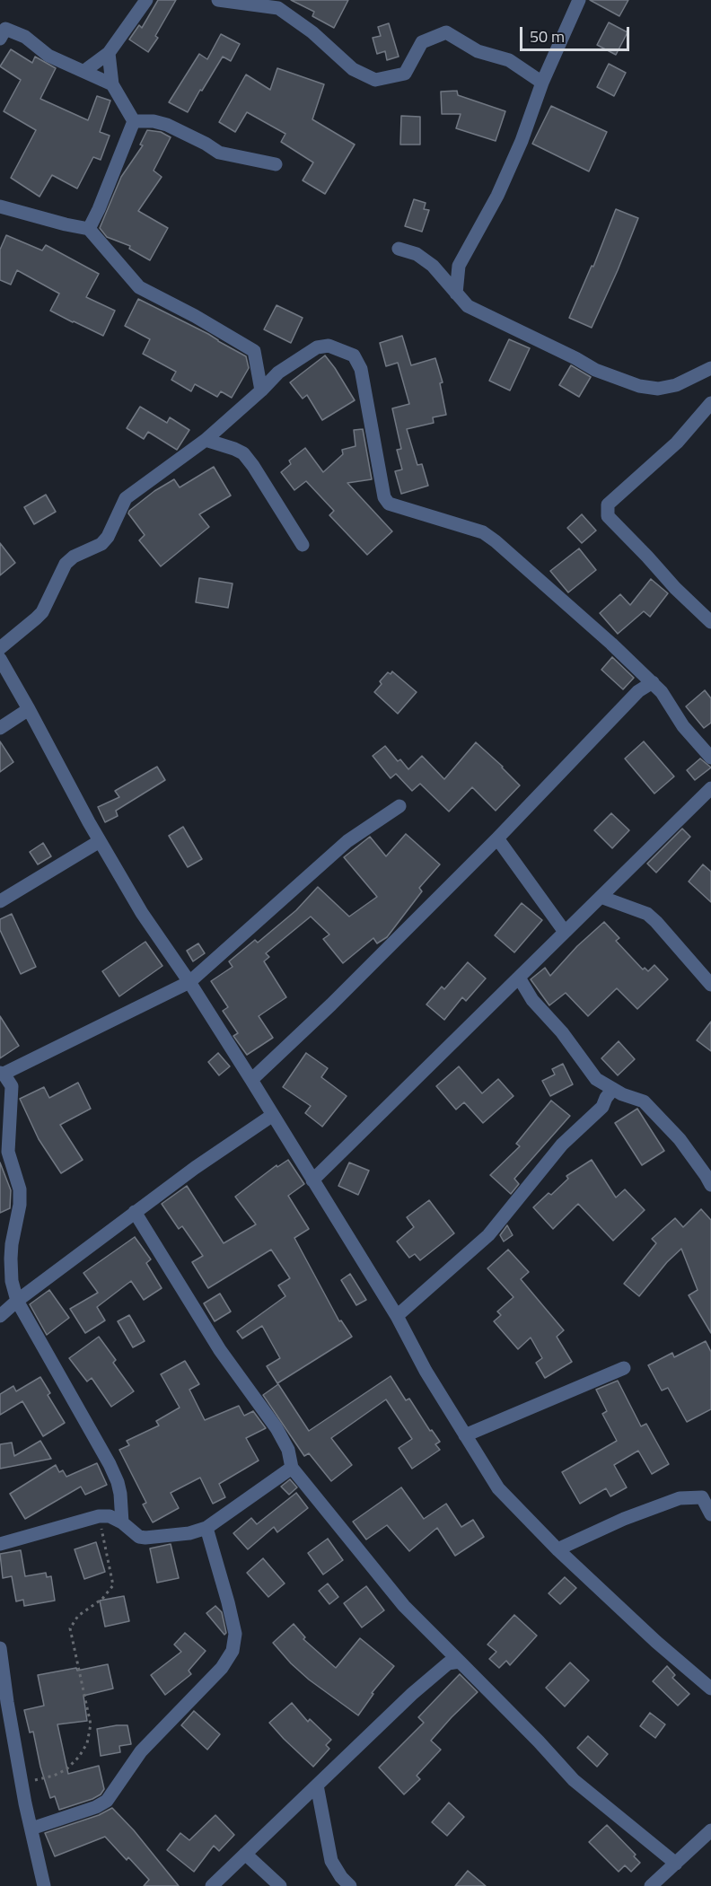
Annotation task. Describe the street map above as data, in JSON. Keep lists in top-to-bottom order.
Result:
{
  "scale_bar": "50 m"
}
